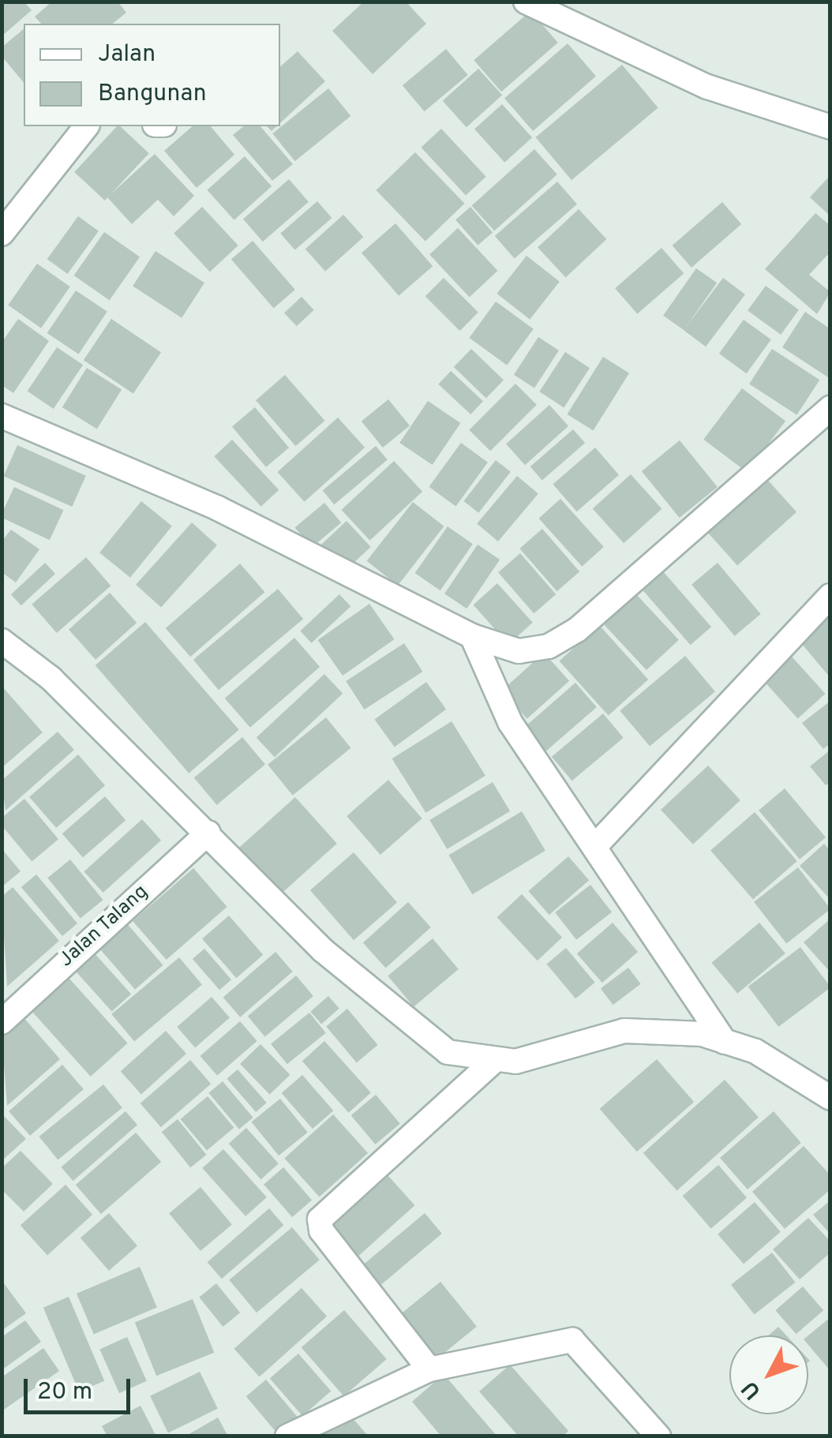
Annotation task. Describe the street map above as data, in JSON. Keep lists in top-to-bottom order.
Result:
{
  "streets": {
    "street": ["Jalan Talang"]
  },
  "legend": ["Jalan", "Bangunan"],
  "scale_bar": "20 m",
  "north": "bottom left"
}
